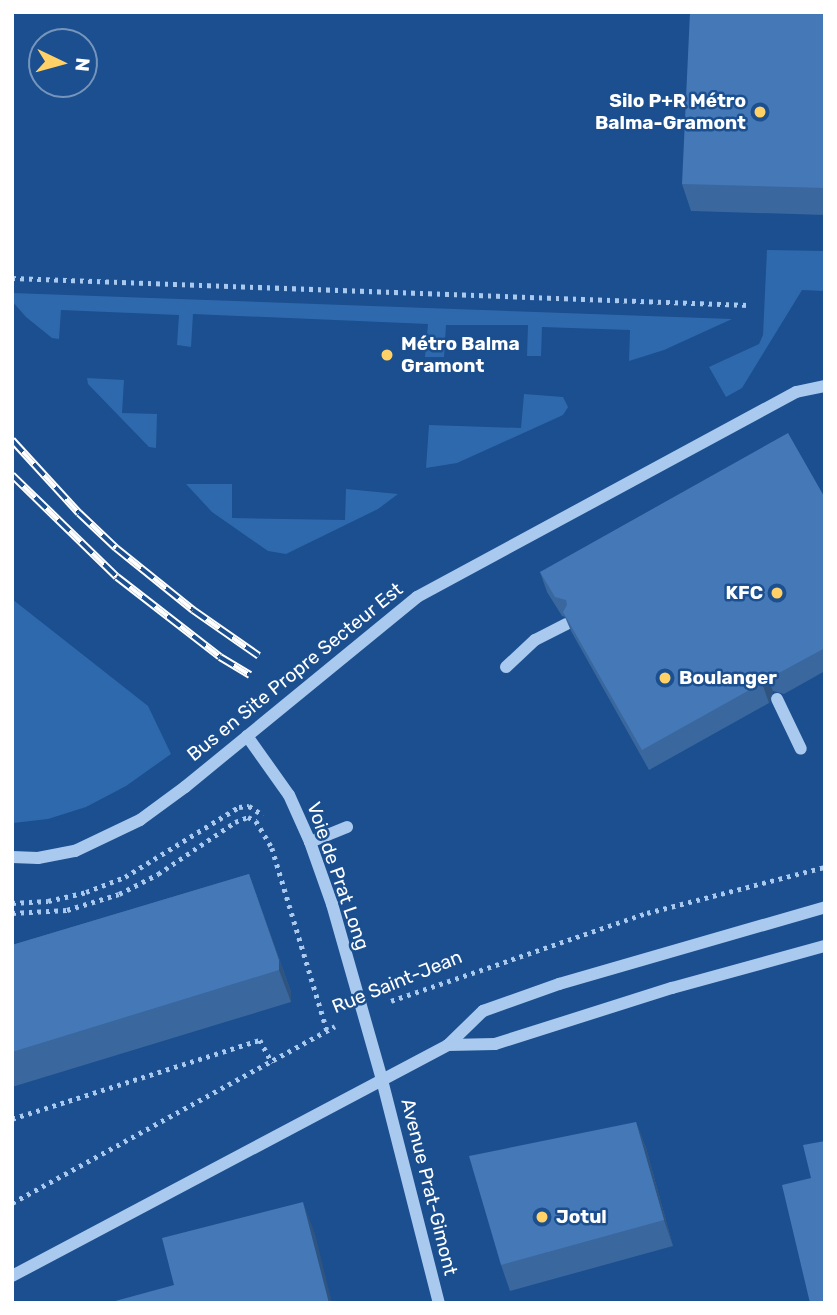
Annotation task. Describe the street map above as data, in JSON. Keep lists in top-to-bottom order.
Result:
{
  "streets": {
    "street": ["Bus en Site Propre Secteur Est", "Voie de Prat Long", "Avenue Prat-Gimont"],
    "path": ["Rue Saint-Jean"]
  },
  "crossings": [
    ["Bus en Site Propre Secteur Est", "Voie de Prat Long"],
    ["Voie de Prat Long", "Rue Saint-Jean"],
    ["Voie de Prat Long", "Avenue Prat-Gimont"]
  ],
  "places": [
    "Silo P+R Métro Balma-Gramont",
    "Métro Balma Gramont",
    "KFC",
    "Boulanger",
    "Jotul"
  ],
  "north": "right"
}
